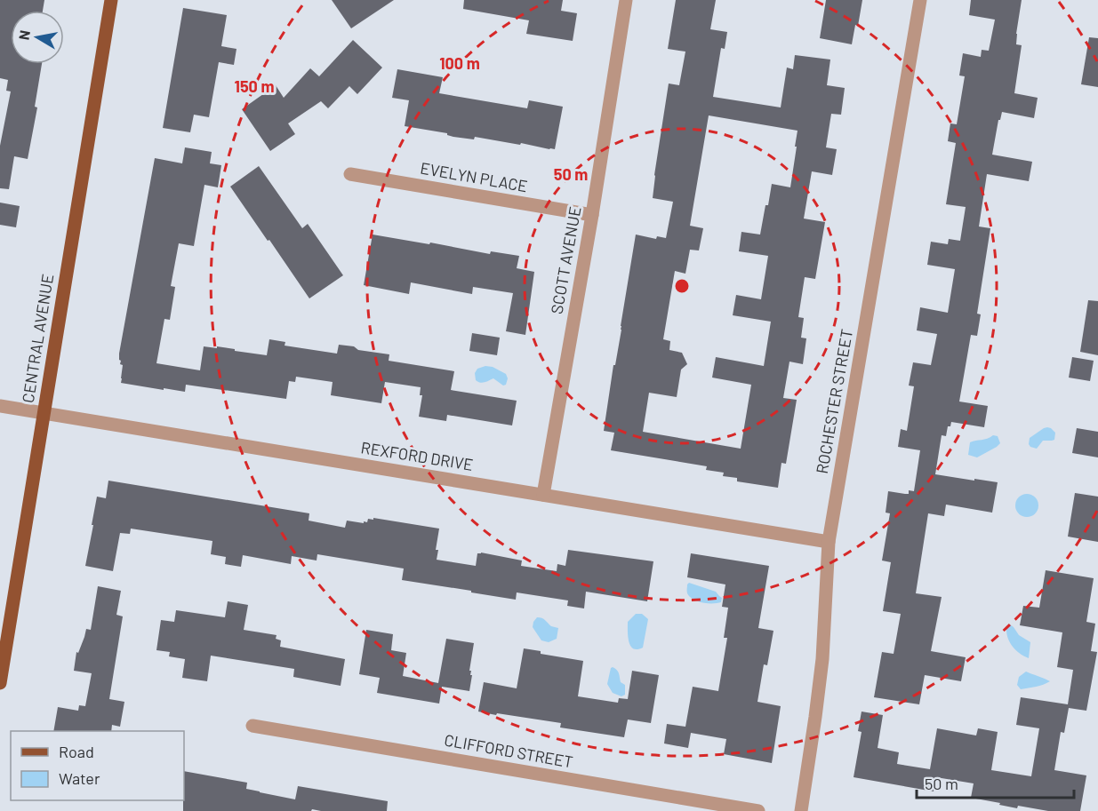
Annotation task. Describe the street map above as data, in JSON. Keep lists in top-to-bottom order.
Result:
{
  "streets": {
    "main road": ["CENTRAL AVENUE"],
    "street": [
      "EVELYN PLACE",
      "SCOTT AVENUE",
      "ROCHESTER STREET",
      "REXFORD DRIVE",
      "CLIFFORD STREET"
    ]
  },
  "crossings": [
    ["EVELYN PLACE", "SCOTT AVENUE"],
    ["SCOTT AVENUE", "REXFORD DRIVE"],
    ["CENTRAL AVENUE", "REXFORD DRIVE"],
    ["ROCHESTER STREET", "REXFORD DRIVE"]
  ],
  "legend": ["Road", "Water"],
  "scale_bar": "50 m",
  "north": "left",
  "rings": ["100 m", "150 m", "50 m"]
}
